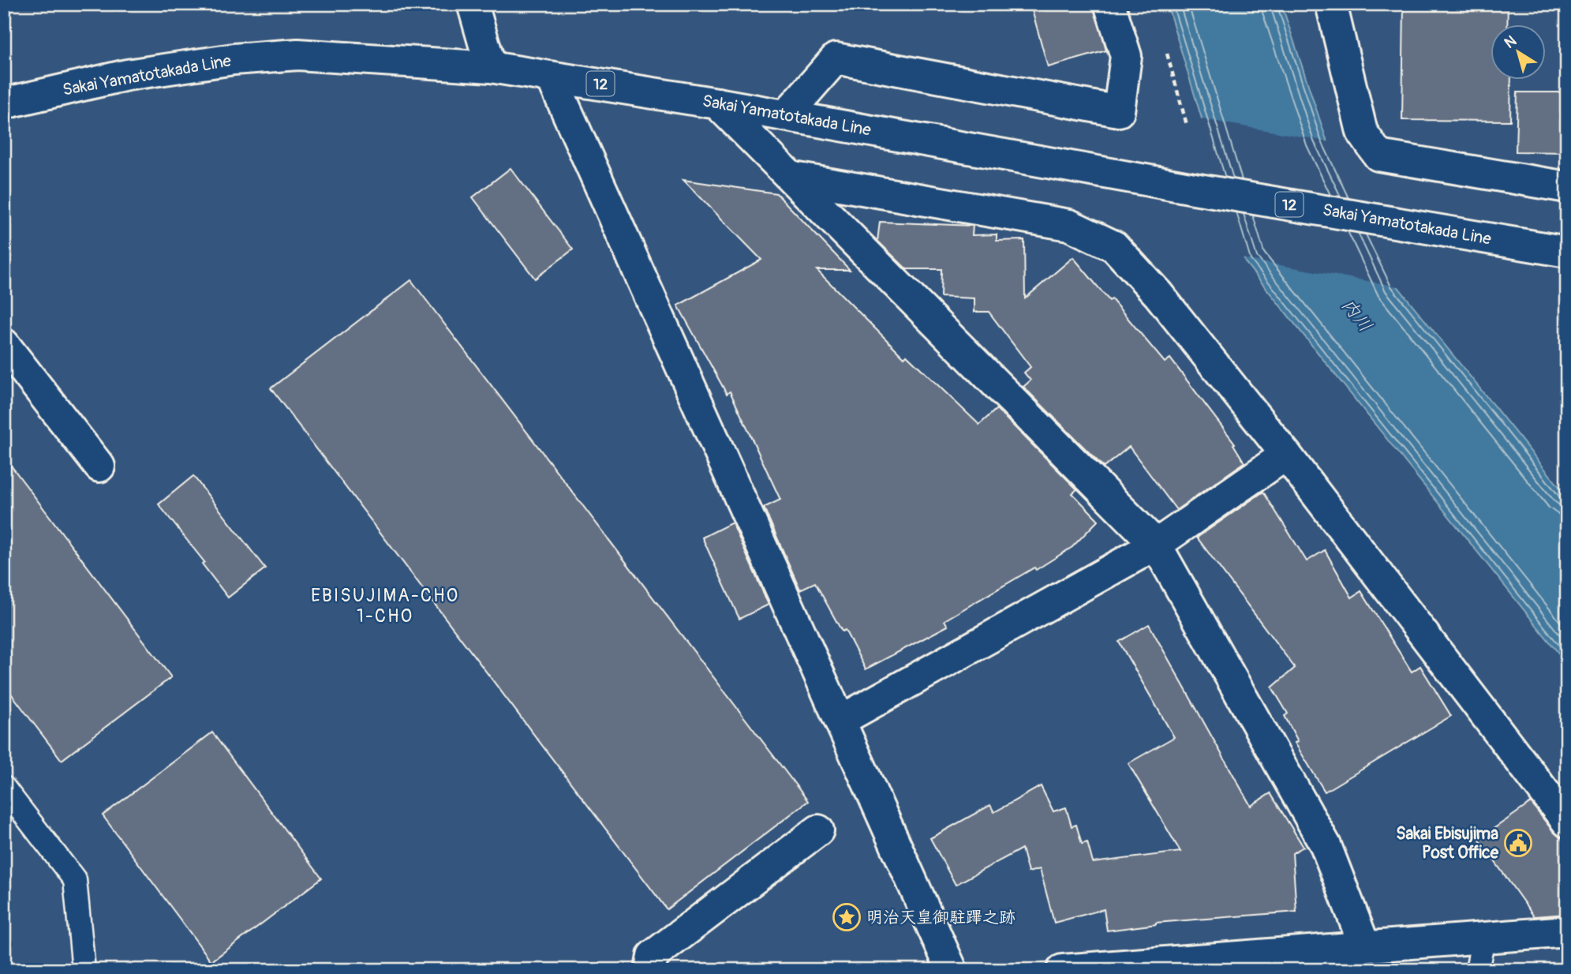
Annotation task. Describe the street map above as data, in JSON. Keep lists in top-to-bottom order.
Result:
{
  "streets": {
    "street": ["Sakai Yamatotakada Line", "12"]
  },
  "districts": ["EBISUJIMA-CHO 1-CHO"],
  "water": ["内川"],
  "places": {
    "public building": ["Sakai Ebisujima Post Office"],
    "place": ["明治天皇御駐蹕之跡"]
  },
  "north": "top left"
}
